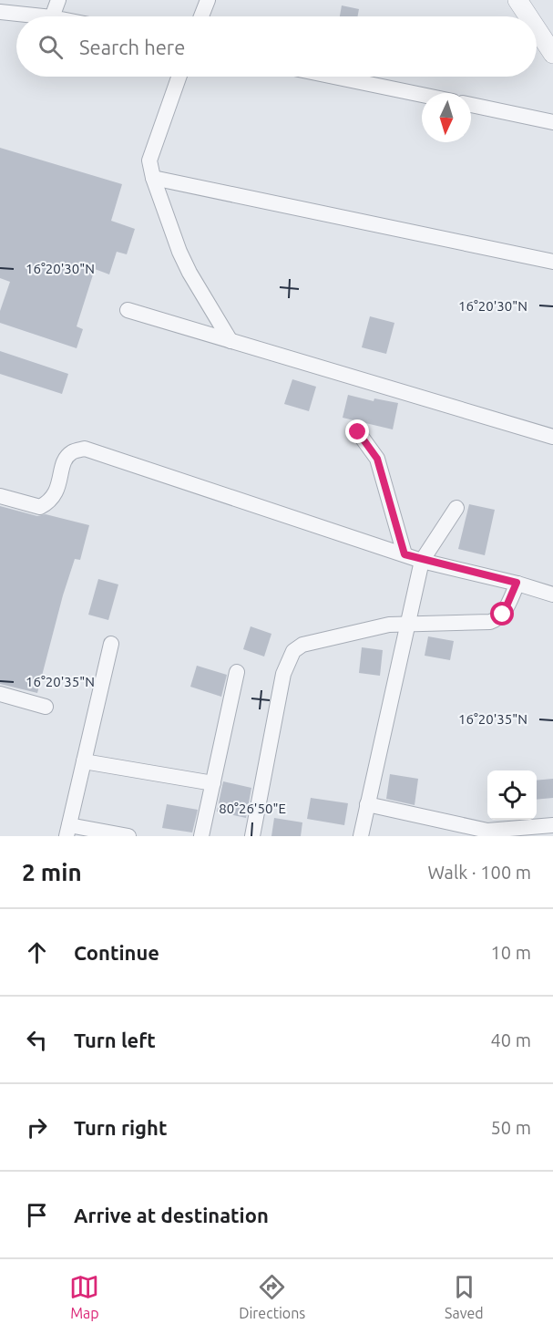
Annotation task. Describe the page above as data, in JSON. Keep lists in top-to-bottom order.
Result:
{
  "north": "bottom",
  "page": {
    "search": "Search here",
    "heading": ["2 min", "Walk · 100 m"],
    "list": [
      ["Continue", "10 m"],
      ["Turn left", "40 m"],
      ["Turn right", "50 m"],
      "Arrive at destination"
    ],
    "nav": ["Map", "Directions", "Saved"]
  },
  "coordinates": ["16°20'30\"N", "16°20'35\"N", "80°26'50\"E"]
}
